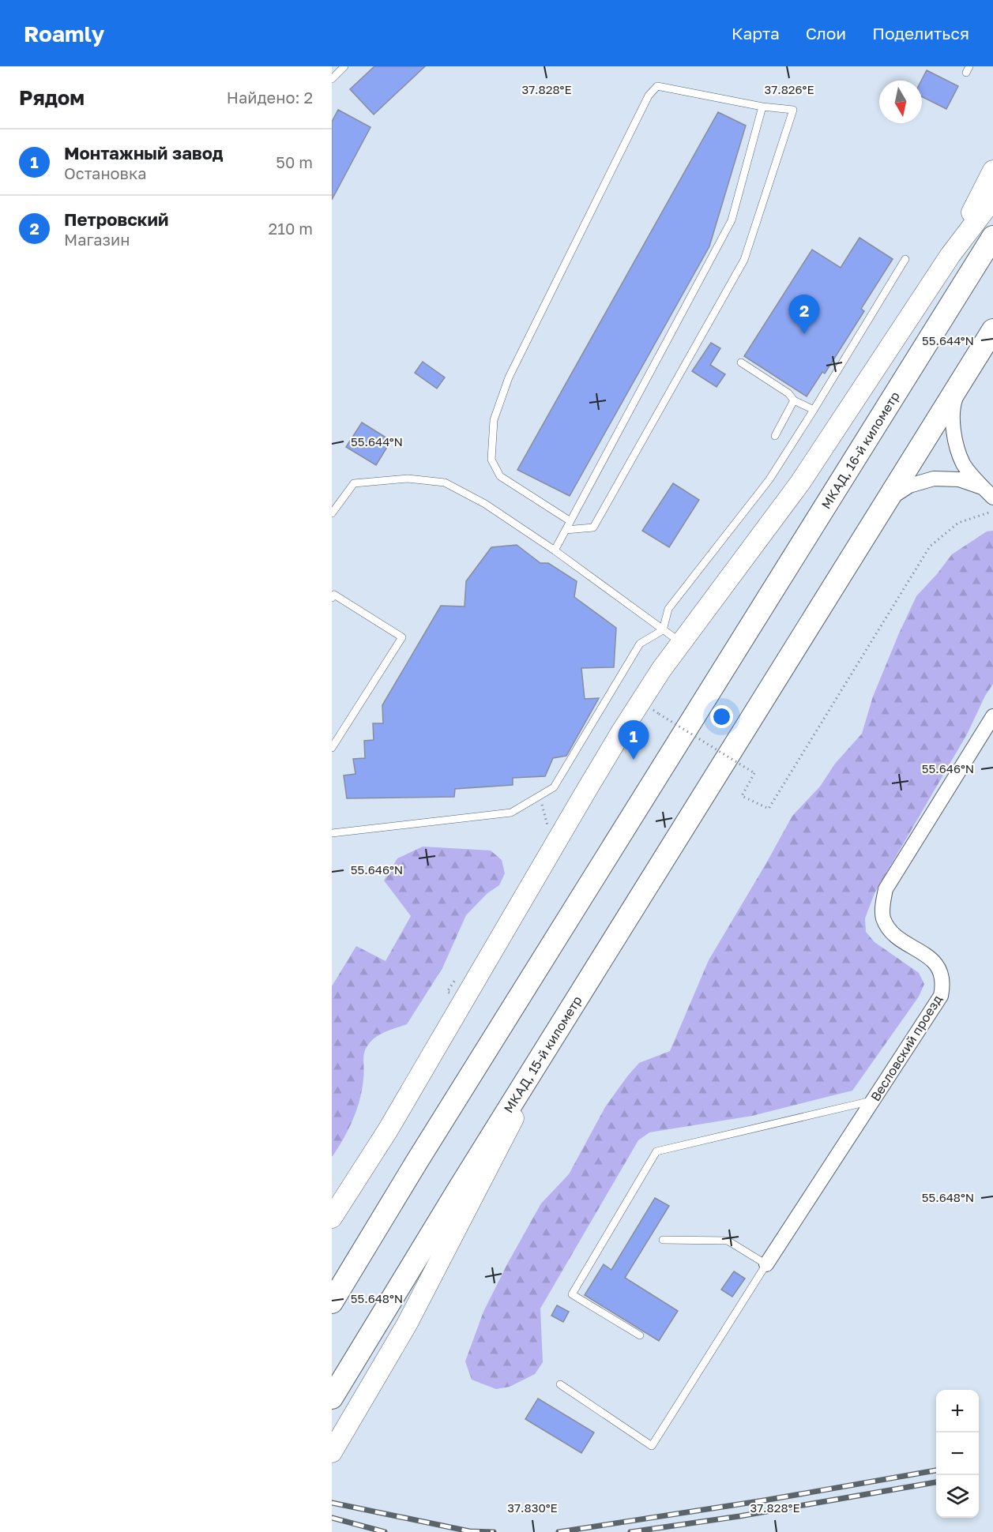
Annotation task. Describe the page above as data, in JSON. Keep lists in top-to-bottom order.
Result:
{
  "streets": {
    "highway": ["МКАД, 16-й километр", "МКАД, 15-й километр"],
    "street": ["Весловский проезд"]
  },
  "north": "bottom",
  "page": {
    "header": "Roamly",
    "nav": ["Карта", "Слои", "Поделиться"],
    "heading": ["Рядом", "Найдено: 2"],
    "list": [
      {
        "mark": "1",
        "name": "Монтажный завод",
        "note": "Остановка",
        "value": "50 m"
      },
      {
        "mark": "2",
        "name": "Петровский",
        "note": "Магазин",
        "value": "210 m"
      }
    ],
    "pins": ["2", "1"],
    "map_buttons": ["+", "−"]
  },
  "coordinates": [
    "37.828°E",
    "37.826°E",
    "55.644°N",
    "55.646°N",
    "55.648°N",
    "37.830°E"
  ]
}
